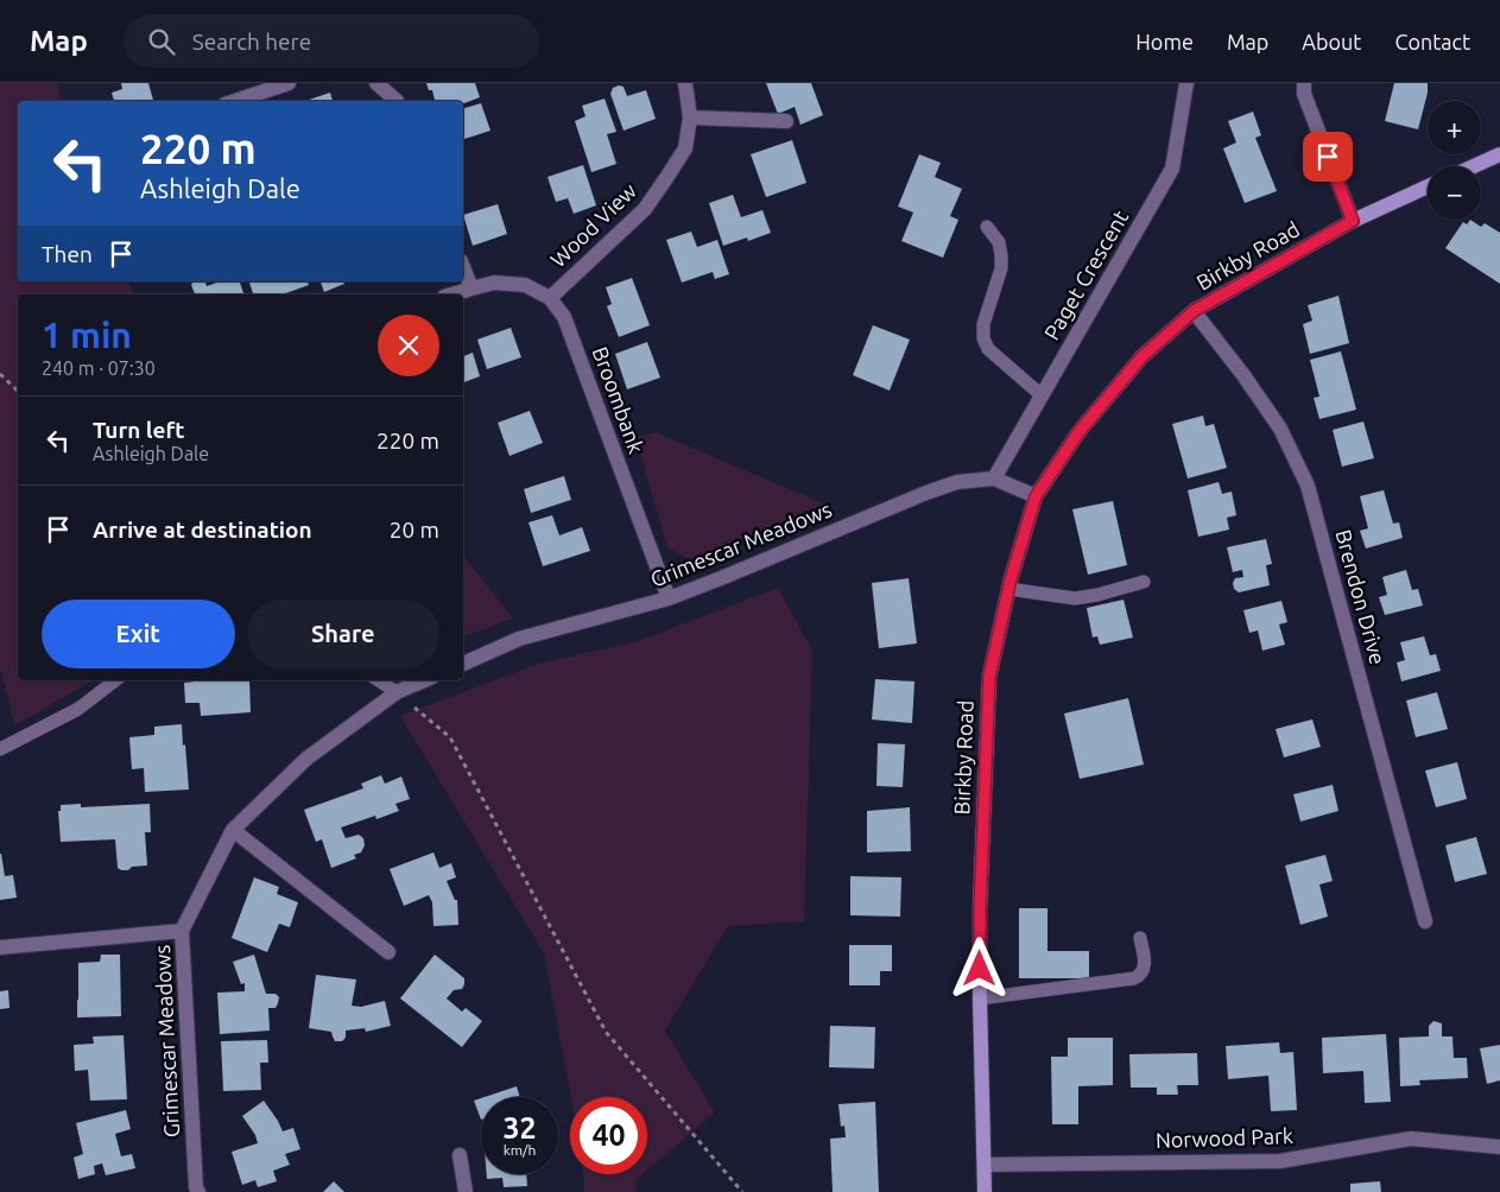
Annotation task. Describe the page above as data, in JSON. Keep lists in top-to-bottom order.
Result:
{
  "streets": {
    "street": [
      "Wood View",
      "Birkby Road",
      "Paget Crescent",
      "Broombank",
      "Grimescar Meadows",
      "Brendon Drive",
      "Norwood Park"
    ]
  },
  "crossings": [
    ["Wood View", "Broombank"],
    ["Birkby Road", "Brendon Drive"],
    ["Birkby Road", "Norwood Park"],
    ["Paget Crescent", "Grimescar Meadows"],
    ["Broombank", "Grimescar Meadows"]
  ],
  "page": {
    "header": "Map",
    "search": "Search here",
    "nav": [
      "Home",
      "Map",
      "About",
      "Contact"
    ],
    "map_buttons": ["+", "−"],
    "turn": ["220 m", "Ashleigh Dale"],
    "then": "Then",
    "heading": ["1 min", "240 m · 07:30"],
    "list": [
      {
        "name": "Turn left",
        "note": "Ashleigh Dale",
        "value": "220 m"
      },
      {
        "name": "Arrive at destination",
        "value": "20 m"
      }
    ],
    "buttons": ["Exit", "Share"],
    "speed": "32 km/h",
    "limit": "40"
  }
}
